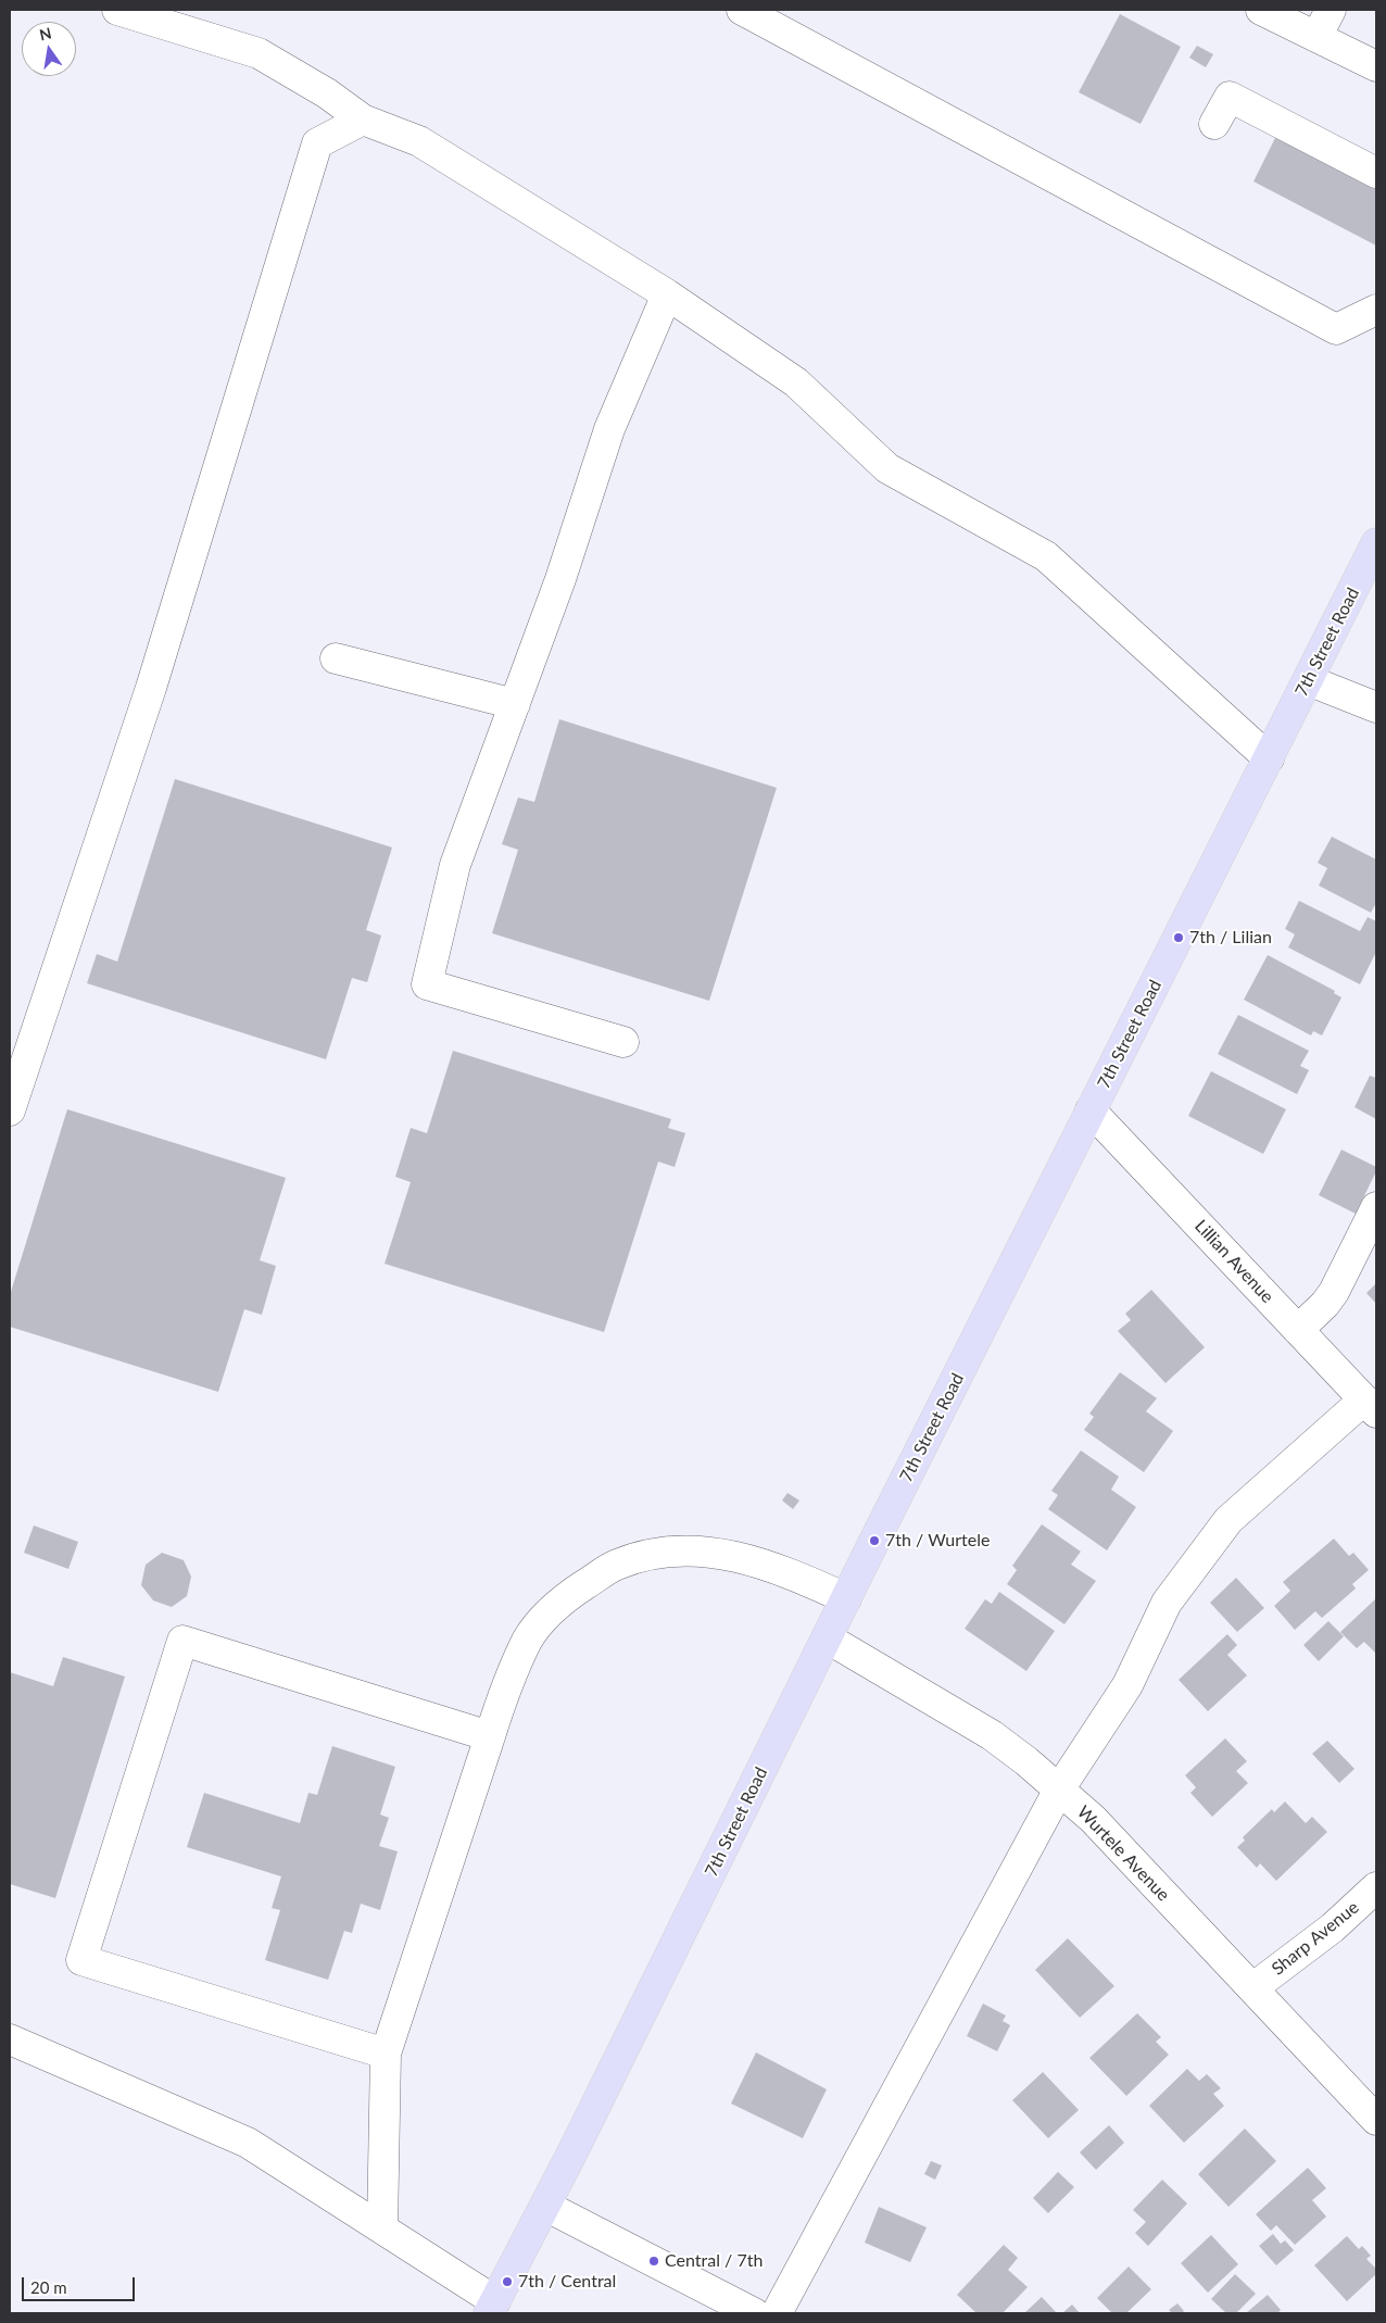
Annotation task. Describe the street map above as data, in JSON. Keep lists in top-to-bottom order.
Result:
{
  "streets": {
    "main road": ["7th Street Road"],
    "street": ["Lillian Avenue", "Wurtele Avenue", "Sharp Avenue"]
  },
  "crossings": [
    ["7th Street Road", "Lillian Avenue"],
    ["7th Street Road", "Wurtele Avenue"],
    ["Wurtele Avenue", "Sharp Avenue"]
  ],
  "places": [
    "7th / Lilian",
    "7th / Wurtele",
    "Central / 7th",
    "7th / Central"
  ],
  "scale_bar": "20 m",
  "north": "top"
}
